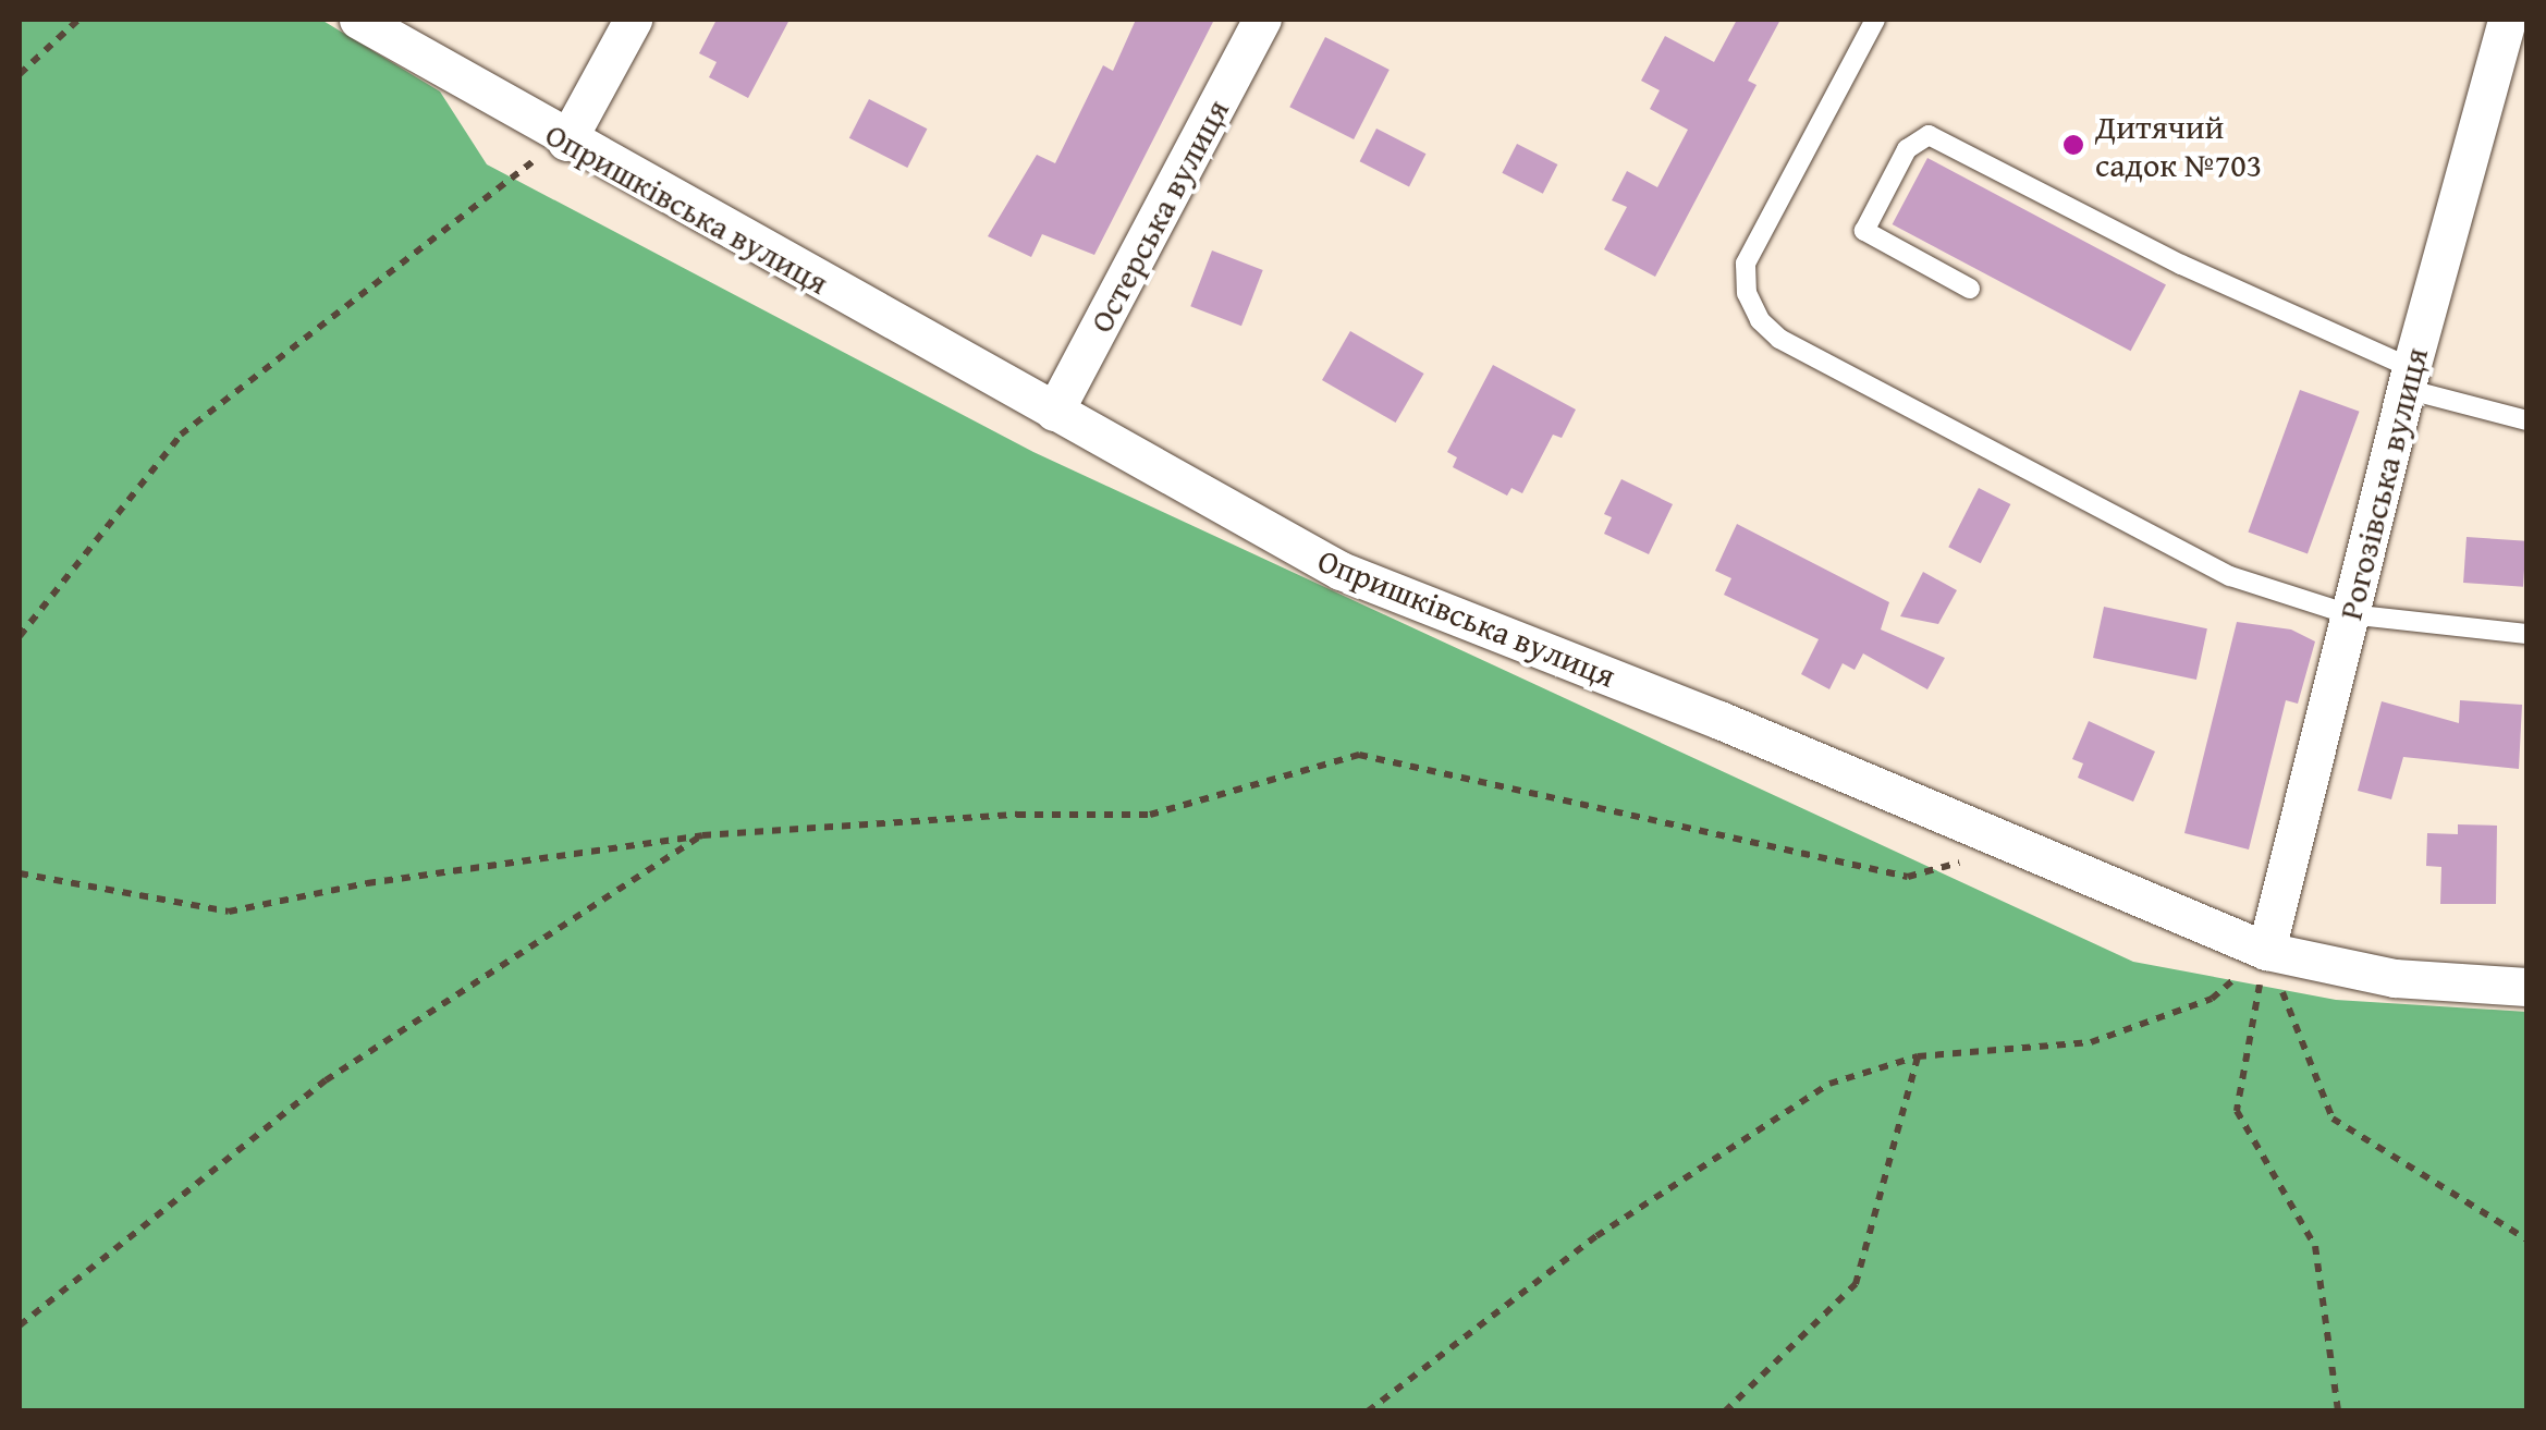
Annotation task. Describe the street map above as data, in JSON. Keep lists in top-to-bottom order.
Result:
{
  "streets": {
    "street": ["Опришківська вулиця", "Остерська вулиця", "Рогозівська вулиця"]
  },
  "crossings": [
    ["Опришківська вулиця", "Остерська вулиця"],
    ["Опришківська вулиця", "Рогозівська вулиця"]
  ],
  "places": ["Дитячий садок №703"]
}
